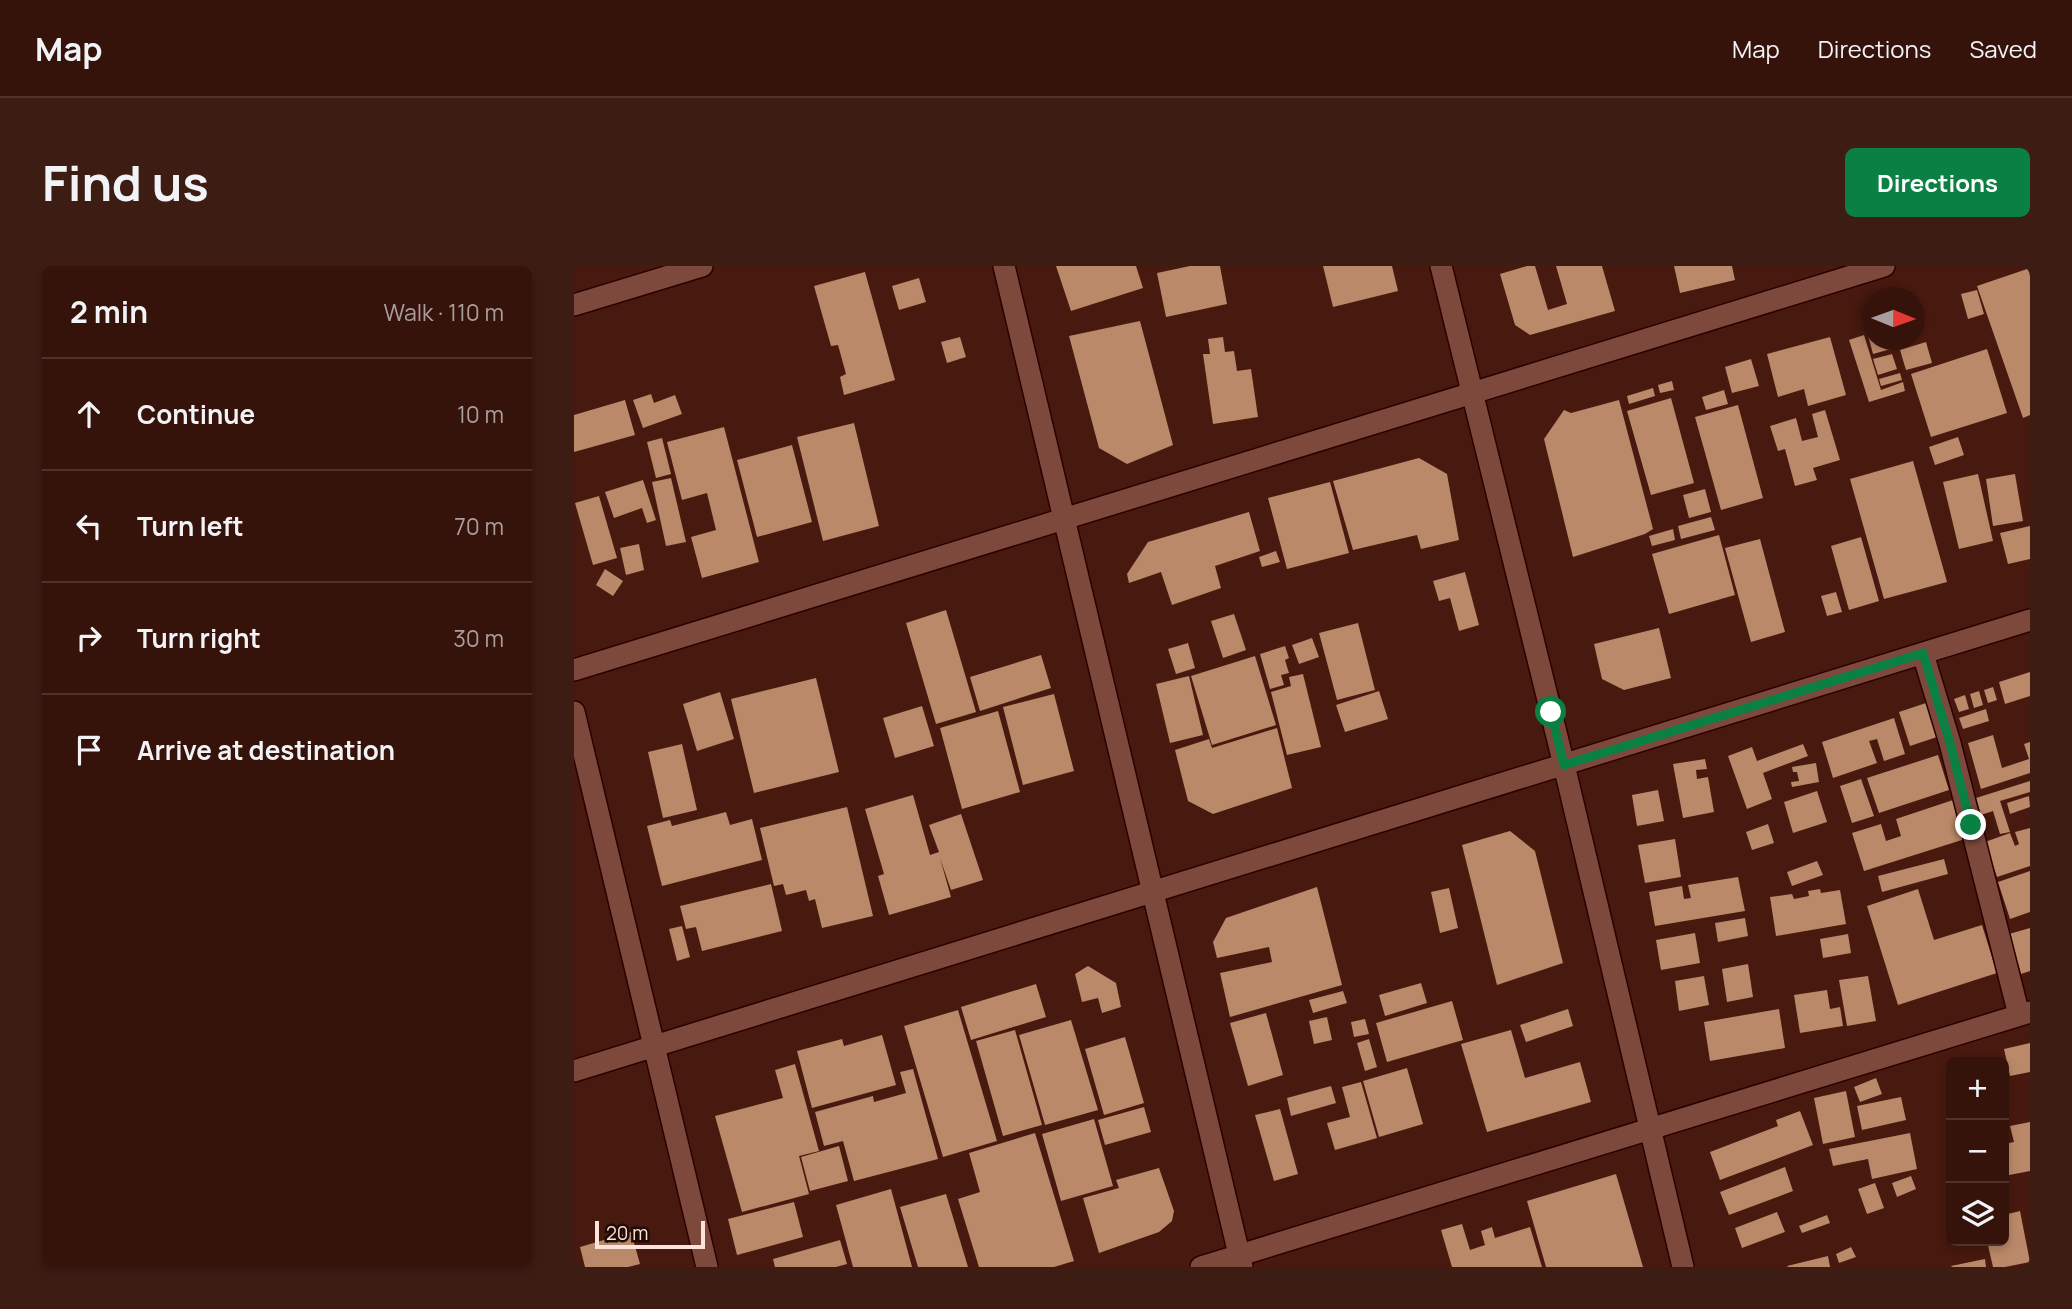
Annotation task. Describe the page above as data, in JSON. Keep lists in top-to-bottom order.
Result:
{
  "scale_bar": "20 m",
  "north": "right",
  "page": {
    "header": "Map",
    "nav": ["Map", "Directions", "Saved"],
    "buttons": "Directions",
    "title": "Find us",
    "heading": ["2 min", "Walk · 110 m"],
    "list": [
      ["Continue", "10 m"],
      ["Turn left", "70 m"],
      ["Turn right", "30 m"],
      "Arrive at destination"
    ],
    "map_buttons": ["+", "−"],
    "scale": "20 m"
  }
}
